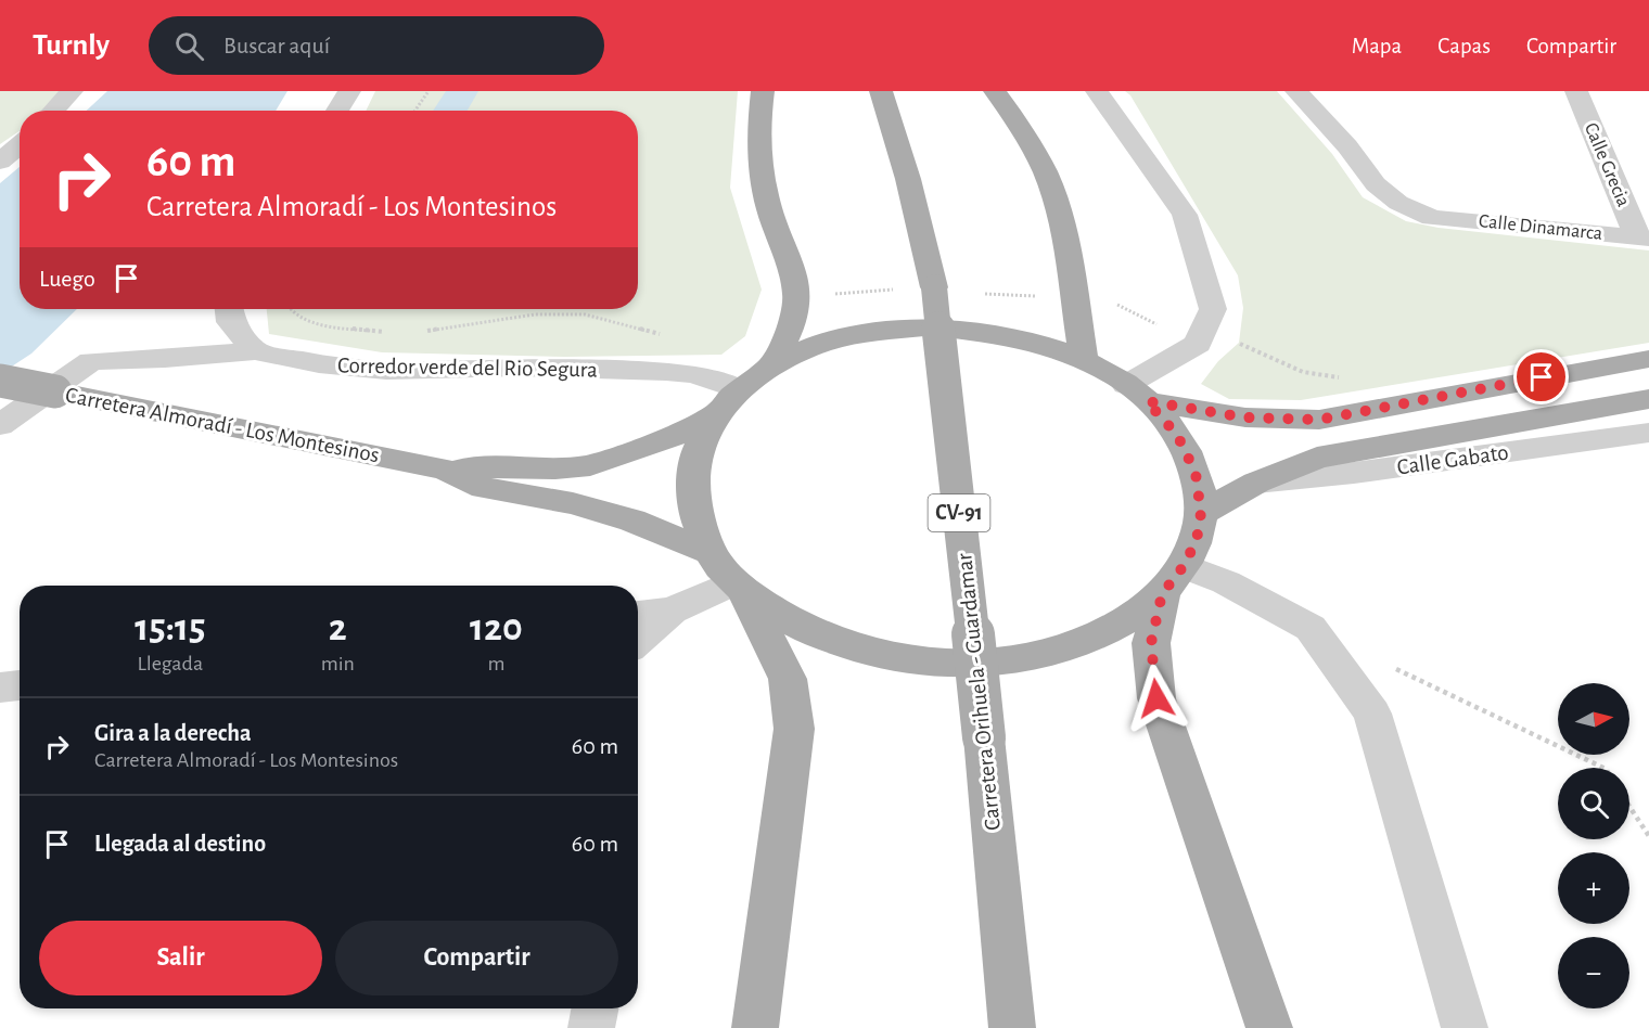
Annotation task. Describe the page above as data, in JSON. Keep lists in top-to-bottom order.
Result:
{
  "streets": {
    "main road": ["Carretera Almoradí - Los Montesinos", "CV-91", "Carretera Orihuela - Guardamar"],
    "street": [
      "Calle Grecia",
      "Calle Dinamarca",
      "Corredor verde del Rio Segura",
      "Calle Gabato"
    ]
  },
  "crossings": [
    ["Calle Grecia", "Calle Dinamarca"]
  ],
  "north": "right",
  "page": {
    "header": "Turnly",
    "search": "Buscar aquí",
    "nav": ["Mapa", "Capas", "Compartir"],
    "turn": ["60 m", "Carretera Almoradí - Los Montesinos"],
    "then": "Luego",
    "eta": [
      "15:15",
      "Llegada",
      "2",
      "min",
      "120",
      "m"
    ],
    "map_buttons": ["+", "−"],
    "list": [
      {
        "name": "Gira a la derecha",
        "note": "Carretera Almoradí - Los Montesinos",
        "value": "60 m"
      },
      {
        "name": "Llegada al destino",
        "value": "60 m"
      }
    ],
    "buttons": ["Salir", "Compartir"]
  }
}
